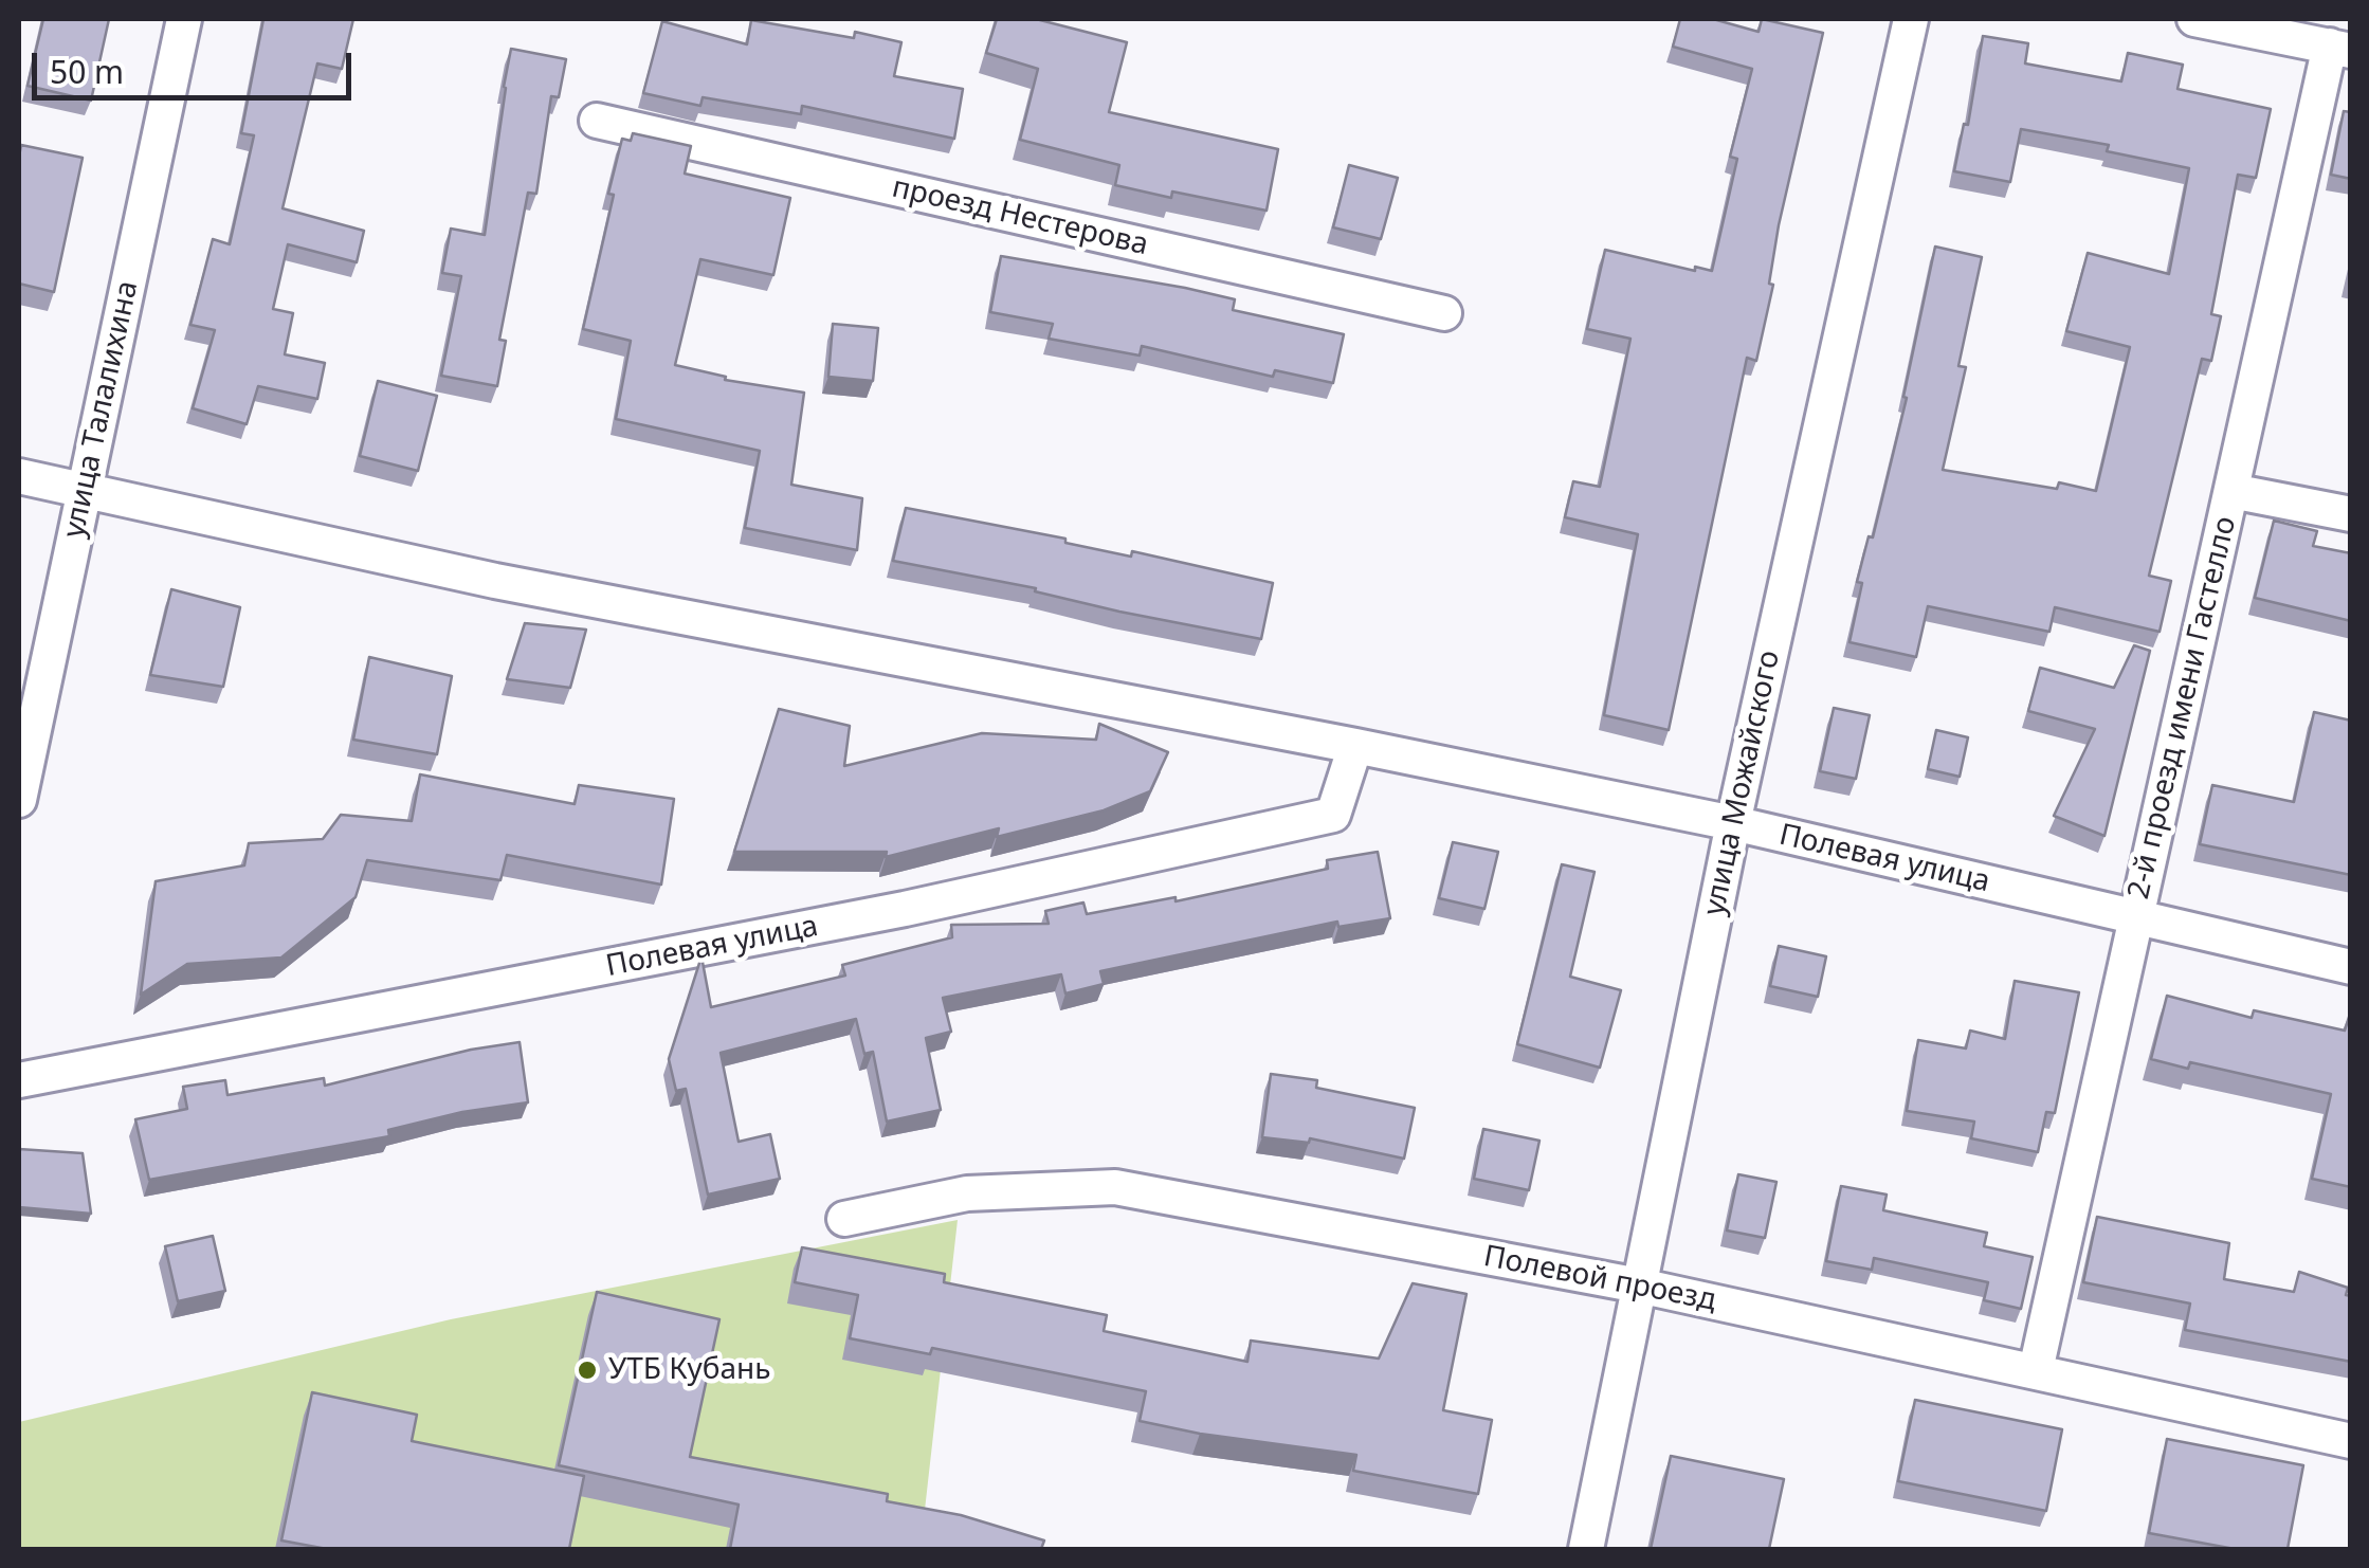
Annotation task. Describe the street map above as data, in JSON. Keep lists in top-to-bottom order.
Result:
{
  "streets": {
    "street": [
      "проезд Нестерова",
      "улица Талалихина",
      "2-й проезд имени Гастелло",
      "улица Можайского",
      "Полевая улица",
      "Полевой проезд"
    ]
  },
  "crossings": [
    ["улица Талалихина", "Полевая улица"],
    ["2-й проезд имени Гастелло", "Полевая улица"],
    ["2-й проезд имени Гастелло", "Полевой проезд"],
    ["улица Можайского", "Полевая улица"],
    ["улица Можайского", "Полевой проезд"]
  ],
  "places": ["УТБ Кубань"],
  "scale_bar": "50 m"
}
